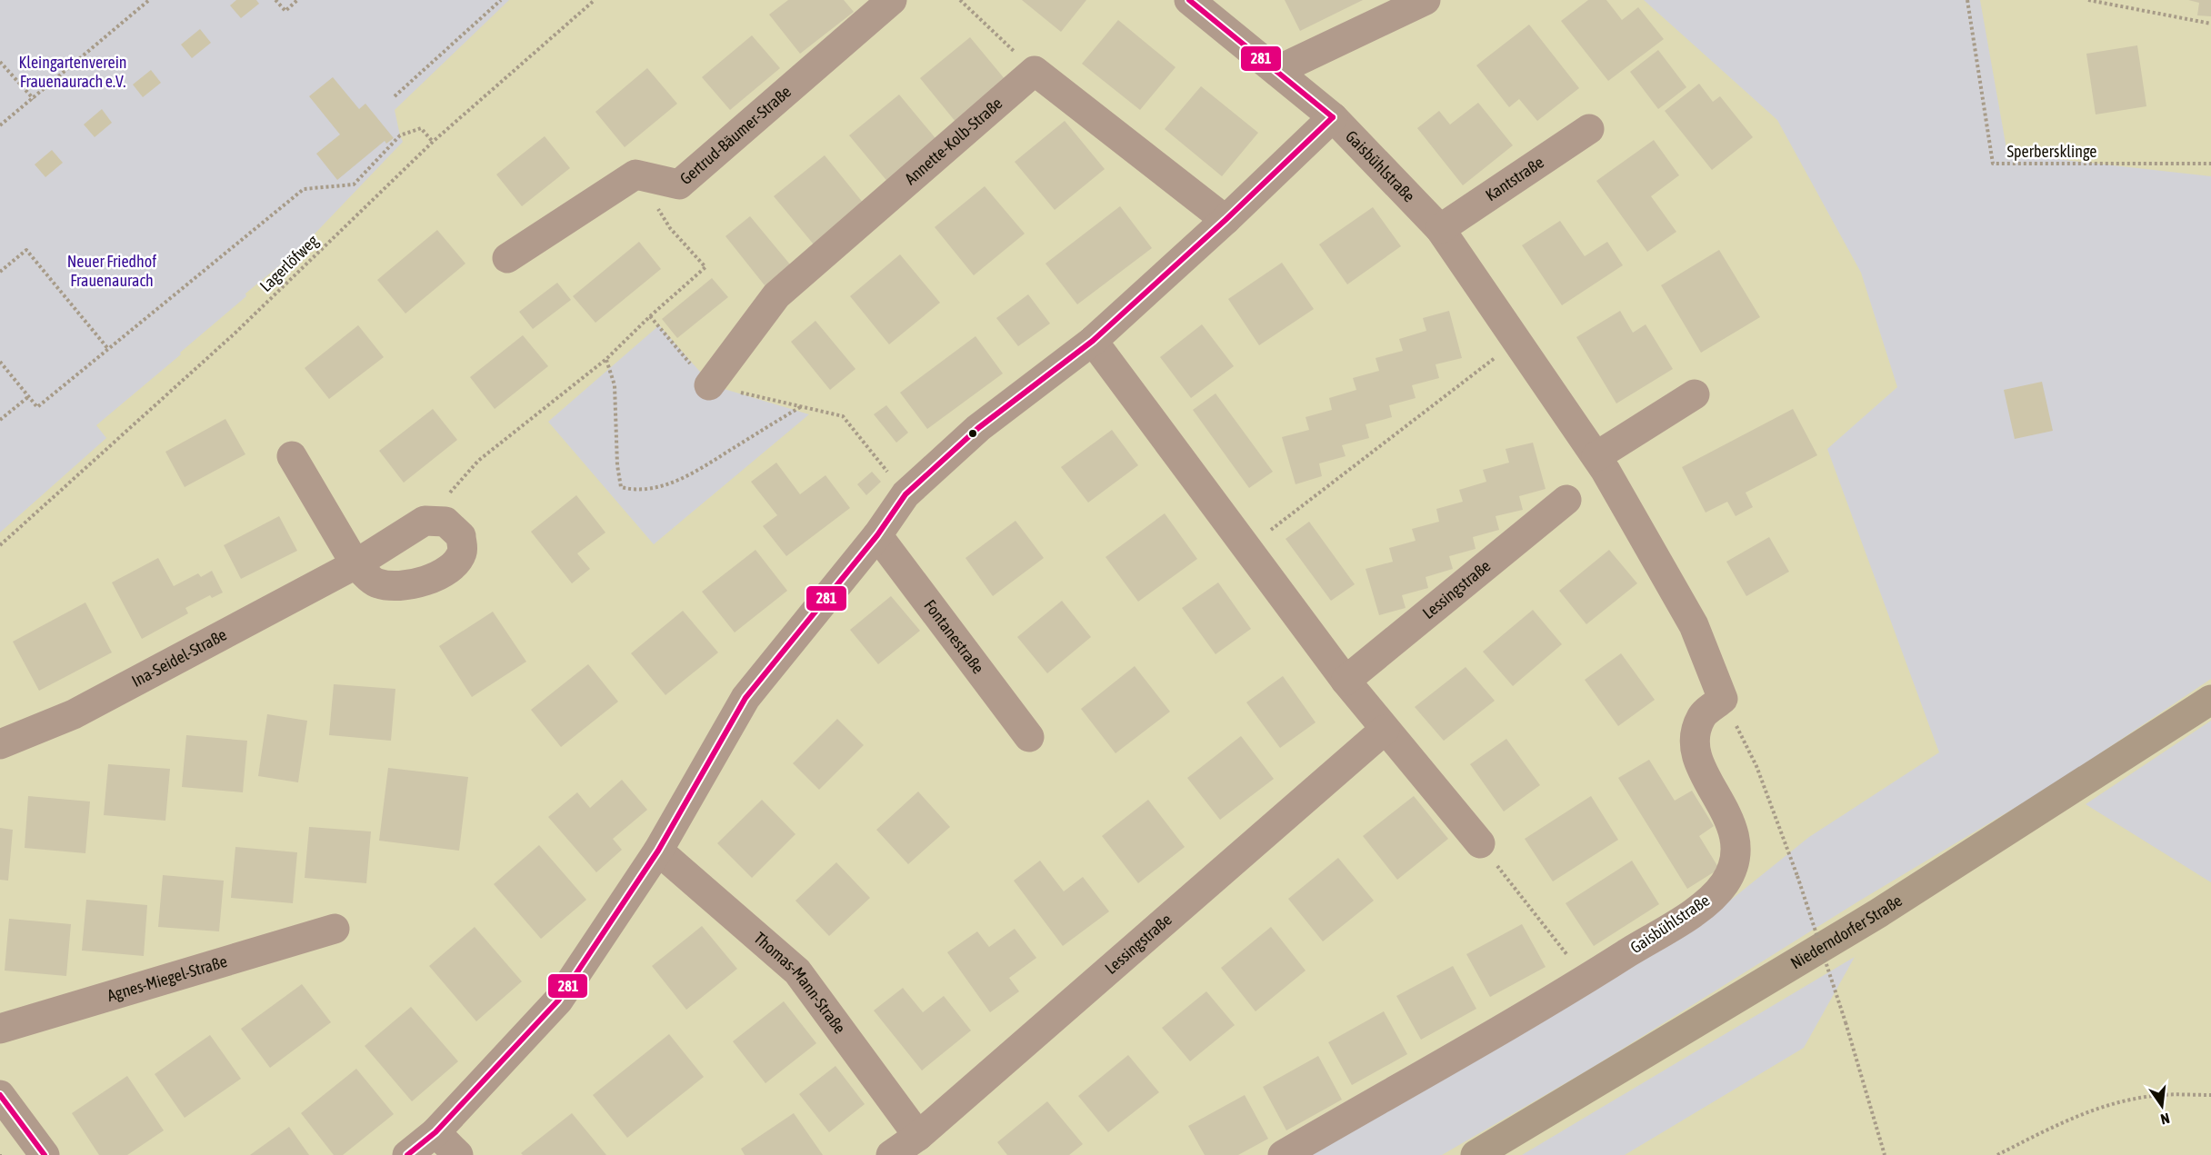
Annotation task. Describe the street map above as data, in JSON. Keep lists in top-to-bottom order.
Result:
{
  "streets": {
    "main road": ["Niederndorfer Straße"],
    "street": [
      "Gertrud-Bäumer-Straße",
      "Annette-Kolb-Straße",
      "Gaisbühlstraße",
      "Kantstraße",
      "Lessingstraße",
      "Fontanestraße",
      "Ina-Seidel-Straße",
      "Agnes-Miegel-Straße",
      "Thomas-Mann-Straße"
    ],
    "path": ["Sperbersklinge", "Lagerlöfweg"]
  },
  "crossings": [
    ["Gaisbühlstraße", "Kantstraße"],
    ["Lessingstraße", "Thomas-Mann-Straße"]
  ],
  "parks": ["Kleingartenverein Frauenaurach e.V.", "Neuer Friedhof Frauenaurach"],
  "lines": ["transit line 281"],
  "north": "bottom"
}
